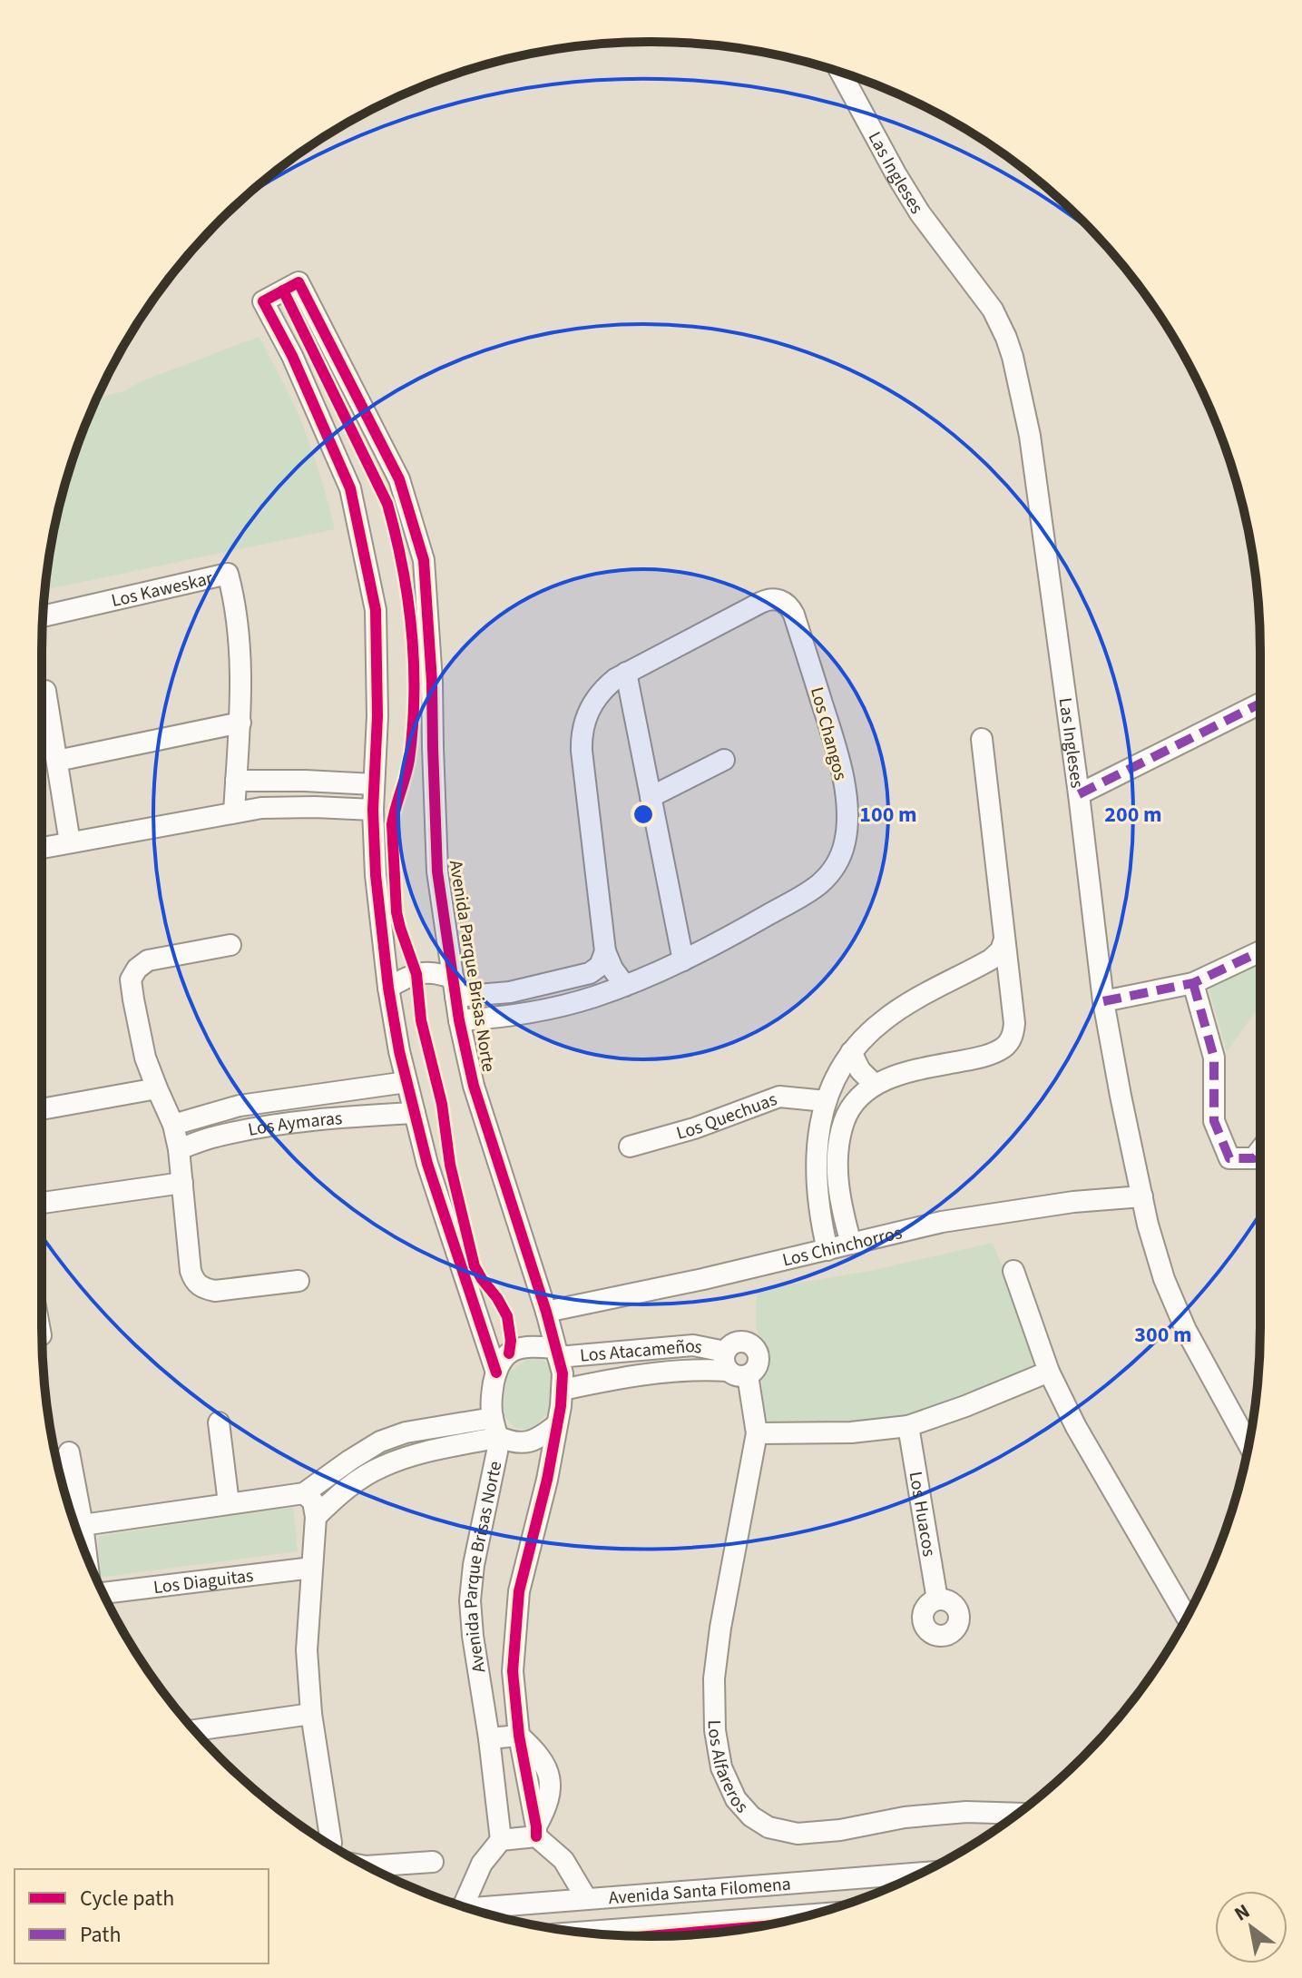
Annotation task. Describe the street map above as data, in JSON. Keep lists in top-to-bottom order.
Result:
{
  "streets": {
    "street": [
      "Las Ingleses",
      "Los Kaweskar",
      "Los Changos",
      "Avenida Parque Brisas Norte",
      "Los Quechuas",
      "Los Aymaras",
      "Los Chinchorros",
      "Los Atacameños",
      "Los Huacos",
      "Los Diaguitas",
      "Los Alfareros",
      "Avenida Santa Filomena"
    ]
  },
  "crossings": [
    ["Las Ingleses", "Los Chinchorros"],
    ["Los Changos", "Avenida Parque Brisas Norte"],
    ["Avenida Parque Brisas Norte", "Los Aymaras"],
    ["Avenida Parque Brisas Norte", "Los Chinchorros"],
    ["Avenida Parque Brisas Norte", "Los Atacameños"],
    ["Los Atacameños", "Los Alfareros"]
  ],
  "legend": ["Cycle path", "Path"],
  "north": "top left",
  "rings": ["100 m", "200 m", "300 m"]
}
